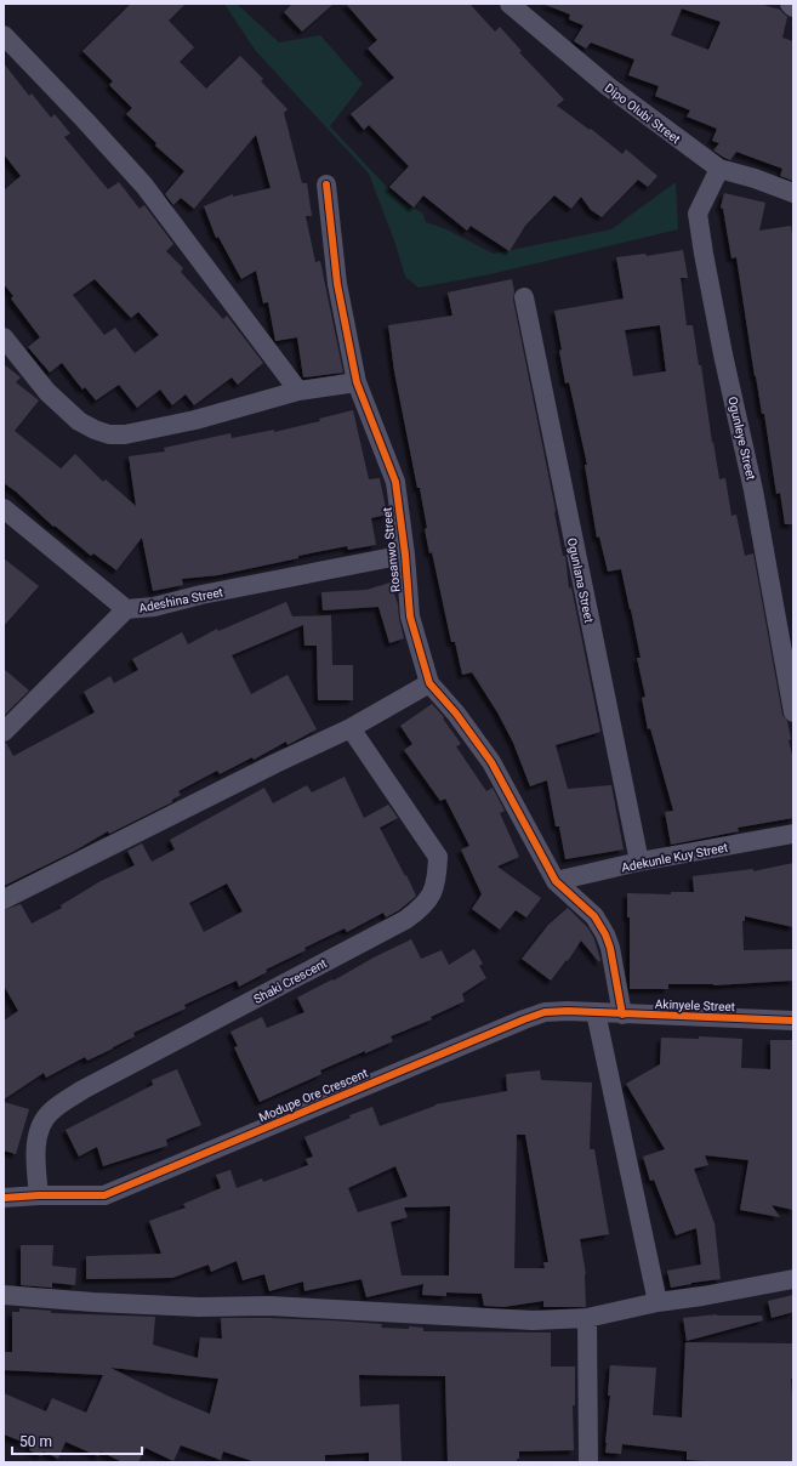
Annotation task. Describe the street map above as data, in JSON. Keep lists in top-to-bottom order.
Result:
{
  "streets": {
    "street": [
      "Dipo Olubi Street",
      "Ogunleye Street",
      "Rosanwo Street",
      "Ogunlana Street",
      "Adeshina Street",
      "Adekunle Kuy Street",
      "Shaki Crescent",
      "Akinyele Street",
      "Modupe Ore Crescent"
    ]
  },
  "crossings": [
    ["Dipo Olubi Street", "Ogunleye Street"],
    ["Rosanwo Street", "Adeshina Street"],
    ["Rosanwo Street", "Adekunle Kuy Street"],
    ["Rosanwo Street", "Akinyele Street"],
    ["Ogunlana Street", "Adekunle Kuy Street"],
    ["Shaki Crescent", "Modupe Ore Crescent"],
    ["Akinyele Street", "Modupe Ore Crescent"]
  ],
  "scale_bar": "50 m"
}
